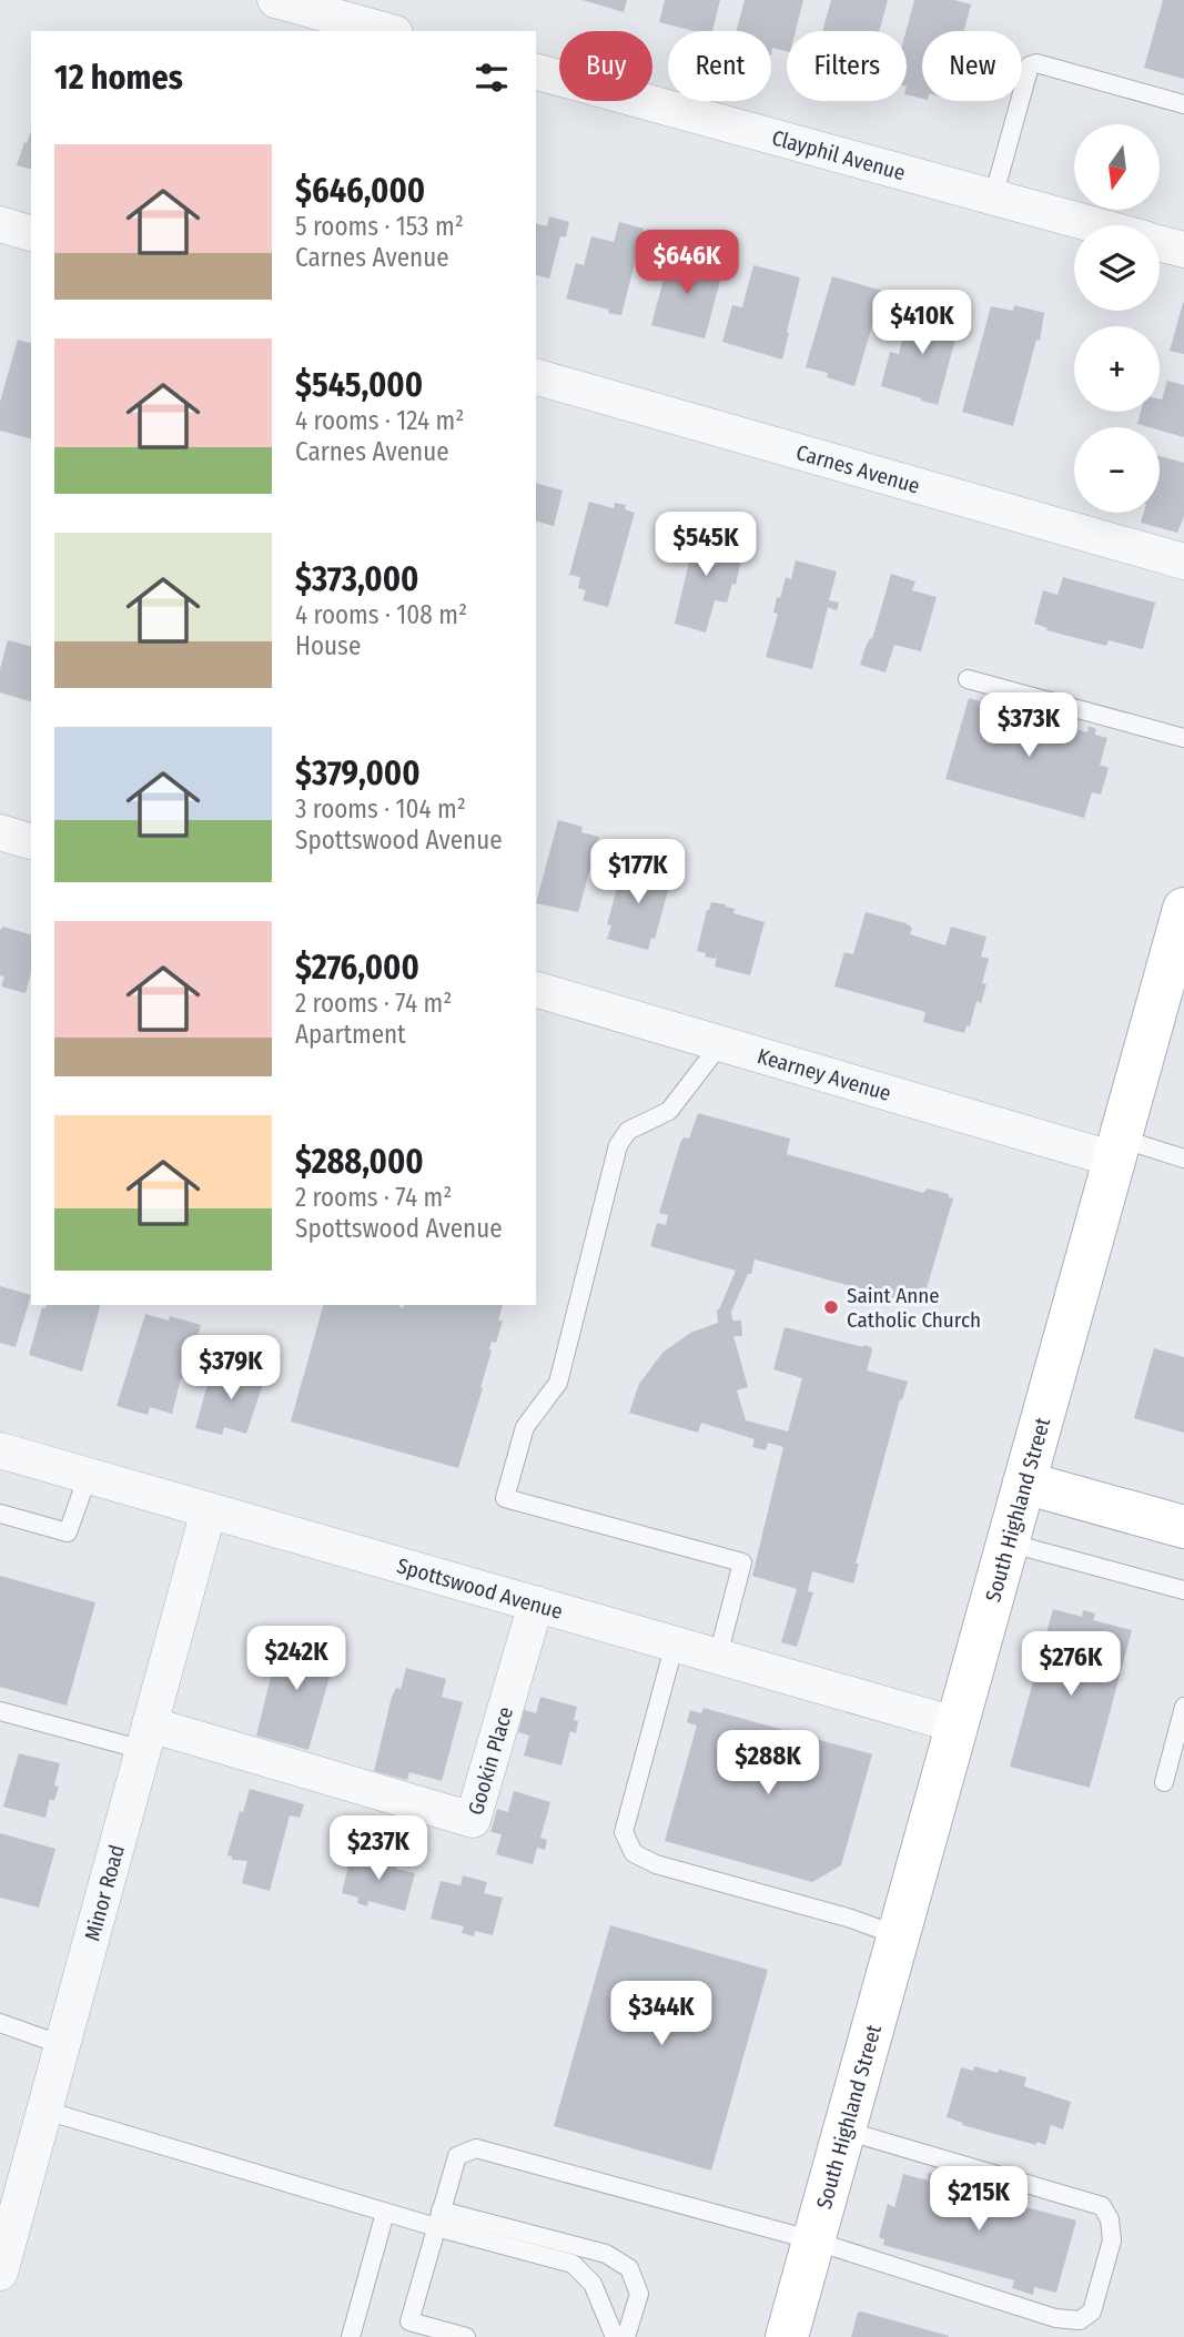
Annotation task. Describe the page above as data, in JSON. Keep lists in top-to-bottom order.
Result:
{
  "streets": {
    "main road": ["South Highland Street"],
    "street": [
      "Clayphil Avenue",
      "Carnes Avenue",
      "Kearney Avenue",
      "Spottswood Avenue",
      "Gookin Place",
      "Minor Road"
    ]
  },
  "crossings": [
    ["Kearney Avenue", "South Highland Street"],
    ["South Highland Street", "Spottswood Avenue"],
    ["Spottswood Avenue", "Gookin Place"],
    ["Spottswood Avenue", "Minor Road"],
    ["Gookin Place", "Minor Road"]
  ],
  "places": ["Saint Anne Catholic Church"],
  "north": "bottom",
  "page": {
    "chip": [
      "Buy",
      "Rent",
      "Filters",
      "New"
    ],
    "heading": "12 homes",
    "map_buttons": ["+", "−"],
    "list": [
      {
        "name": "$646,000",
        "note": "5 rooms · 153 m² · Carnes Avenue"
      },
      {
        "name": "$545,000",
        "note": "4 rooms · 124 m² · Carnes Avenue"
      },
      {
        "name": "$373,000",
        "note": "4 rooms · 108 m² · House"
      },
      {
        "name": "$379,000",
        "note": "3 rooms · 104 m² · Spottswood Avenue"
      },
      {
        "name": "$276,000",
        "note": "2 rooms · 74 m² · Apartment"
      },
      {
        "name": "$288,000",
        "note": "2 rooms · 74 m² · Spottswood Avenue"
      }
    ],
    "price": [
      "$646K",
      "$410K",
      "$545K",
      "$373K",
      "$177K",
      "$379K",
      "$242K",
      "$276K",
      "$288K",
      "$237K",
      "$344K",
      "$215K"
    ]
  }
}
